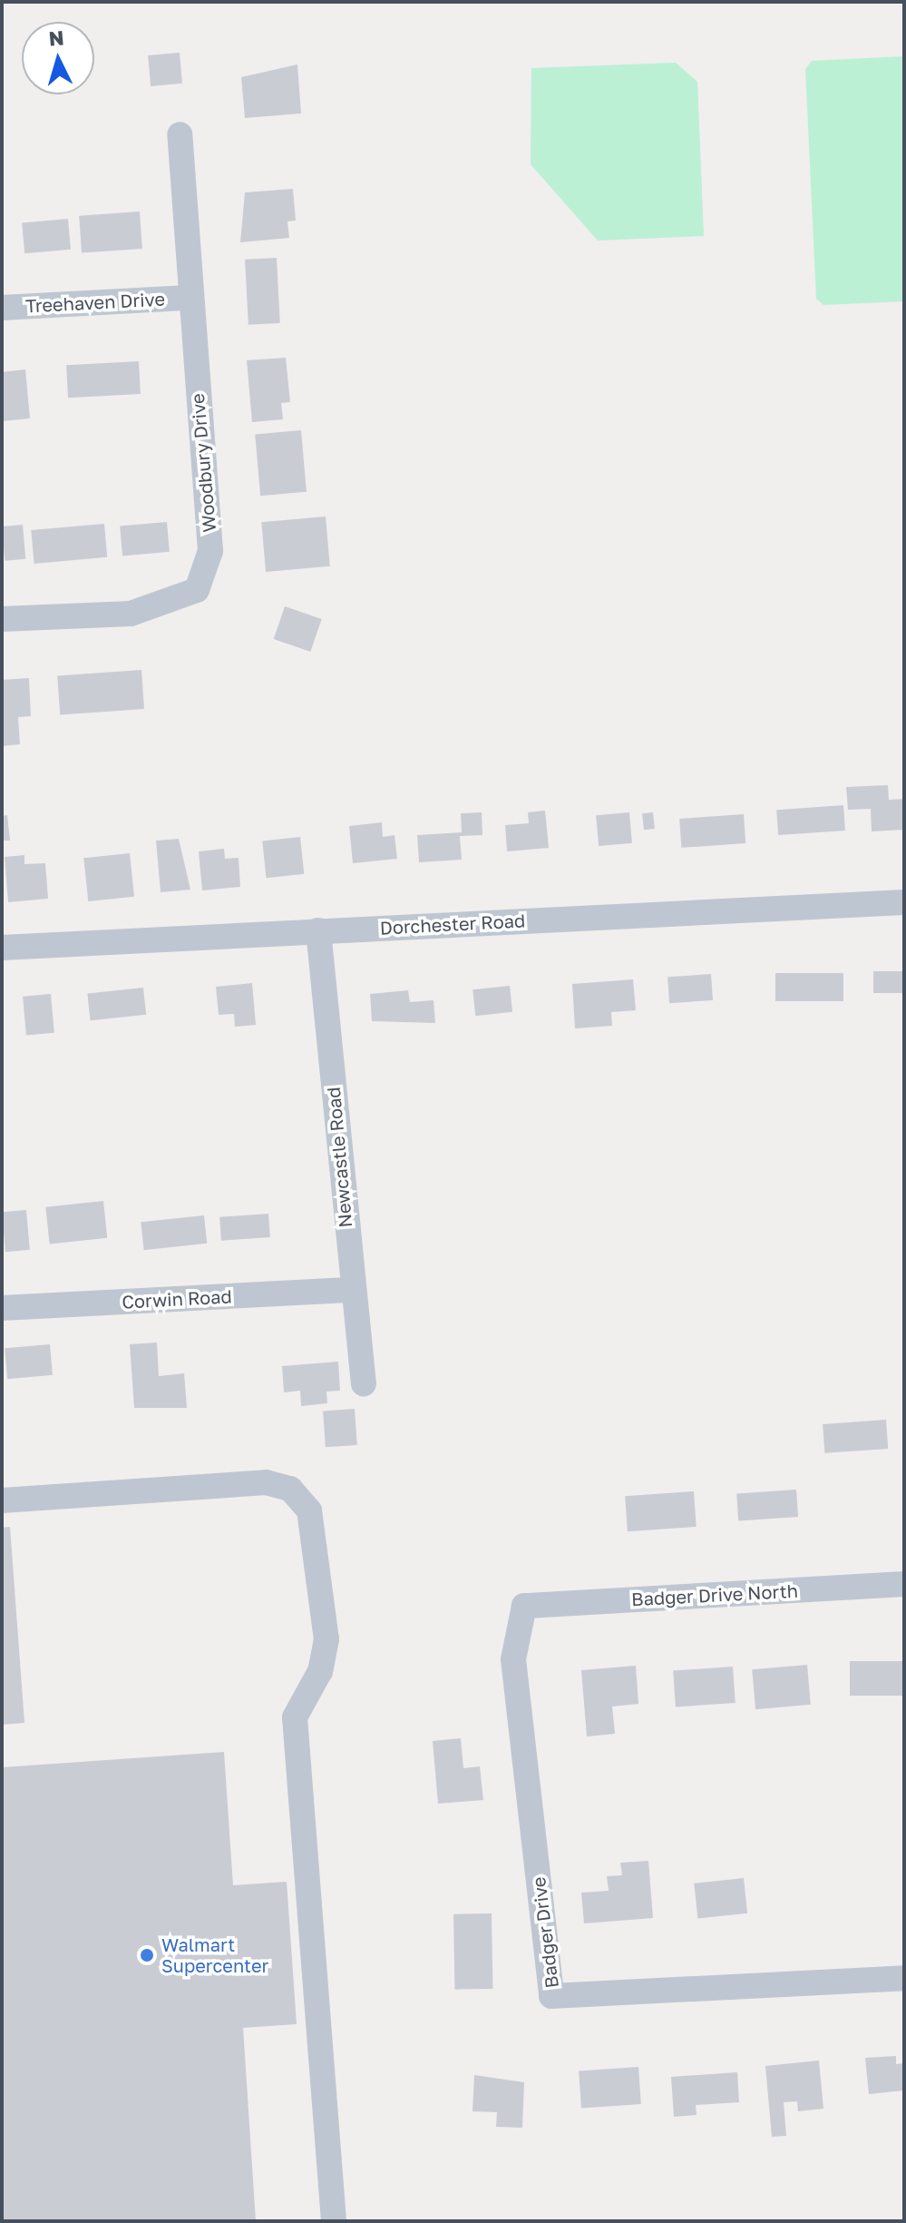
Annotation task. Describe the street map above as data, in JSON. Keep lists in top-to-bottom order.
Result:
{
  "streets": {
    "street": [
      "Treehaven Drive",
      "Woodbury Drive",
      "Dorchester Road",
      "Newcastle Road",
      "Corwin Road",
      "Badger Drive North",
      "Badger Drive"
    ]
  },
  "crossings": [
    ["Treehaven Drive", "Woodbury Drive"],
    ["Dorchester Road", "Newcastle Road"],
    ["Newcastle Road", "Corwin Road"],
    ["Badger Drive North", "Badger Drive"]
  ],
  "places": ["Walmart Supercenter"],
  "north": "top"
}
